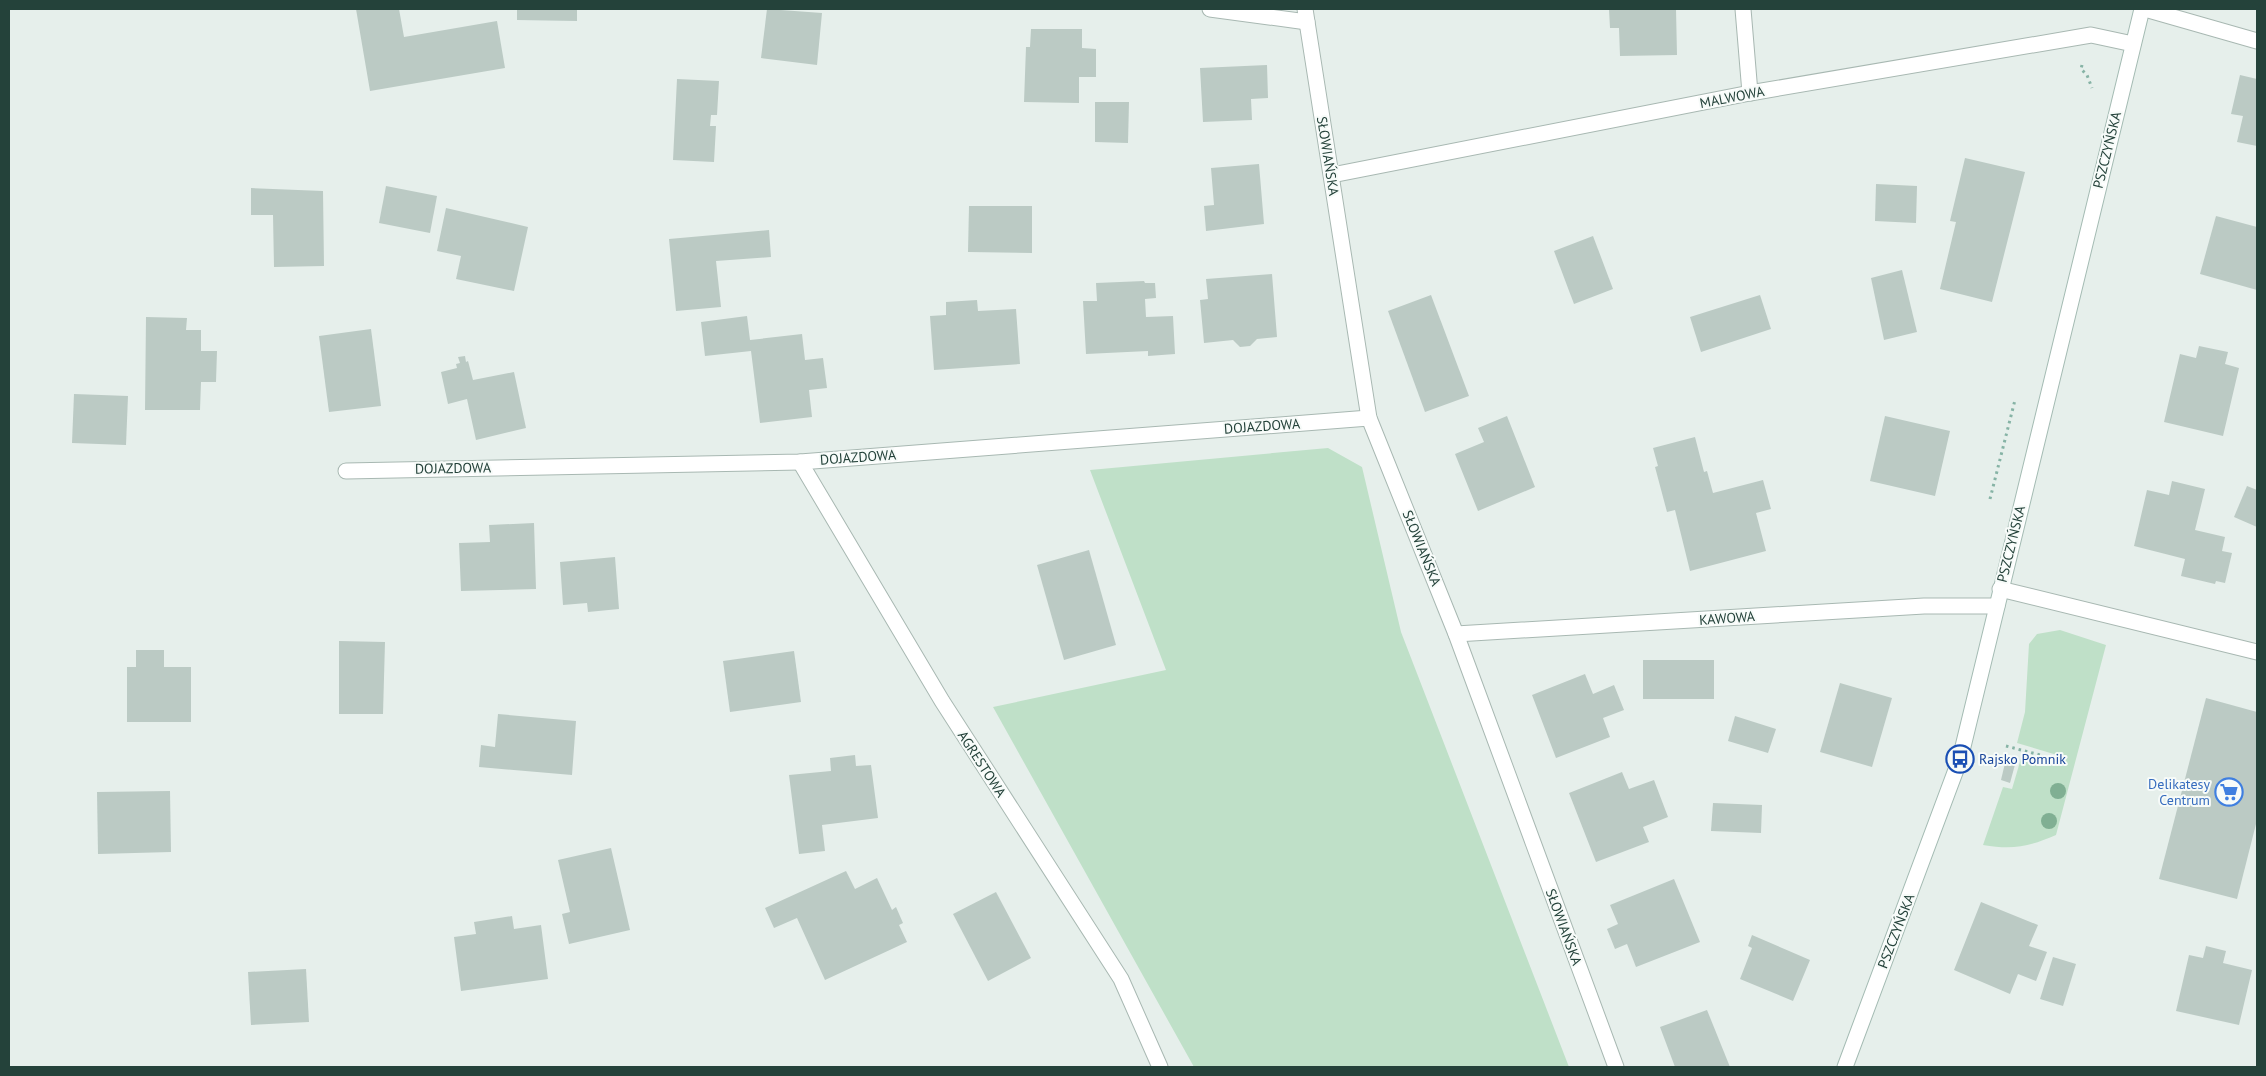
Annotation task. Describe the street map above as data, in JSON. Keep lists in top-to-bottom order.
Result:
{
  "streets": {
    "street": [
      "MALWOWA",
      "PSZCZYŃSKA",
      "SŁOWIAŃSKA",
      "DOJAZDOWA",
      "KAWOWA",
      "AGRESTOWA"
    ]
  },
  "crossings": [
    ["MALWOWA", "PSZCZYŃSKA"],
    ["MALWOWA", "SŁOWIAŃSKA"],
    ["PSZCZYŃSKA", "KAWOWA"],
    ["SŁOWIAŃSKA", "DOJAZDOWA"],
    ["SŁOWIAŃSKA", "KAWOWA"],
    ["DOJAZDOWA", "AGRESTOWA"]
  ],
  "places": {
    "bus stop": ["Rajsko Pomnik"],
    "supermarket": ["Delikatesy Centrum"]
  }
}
